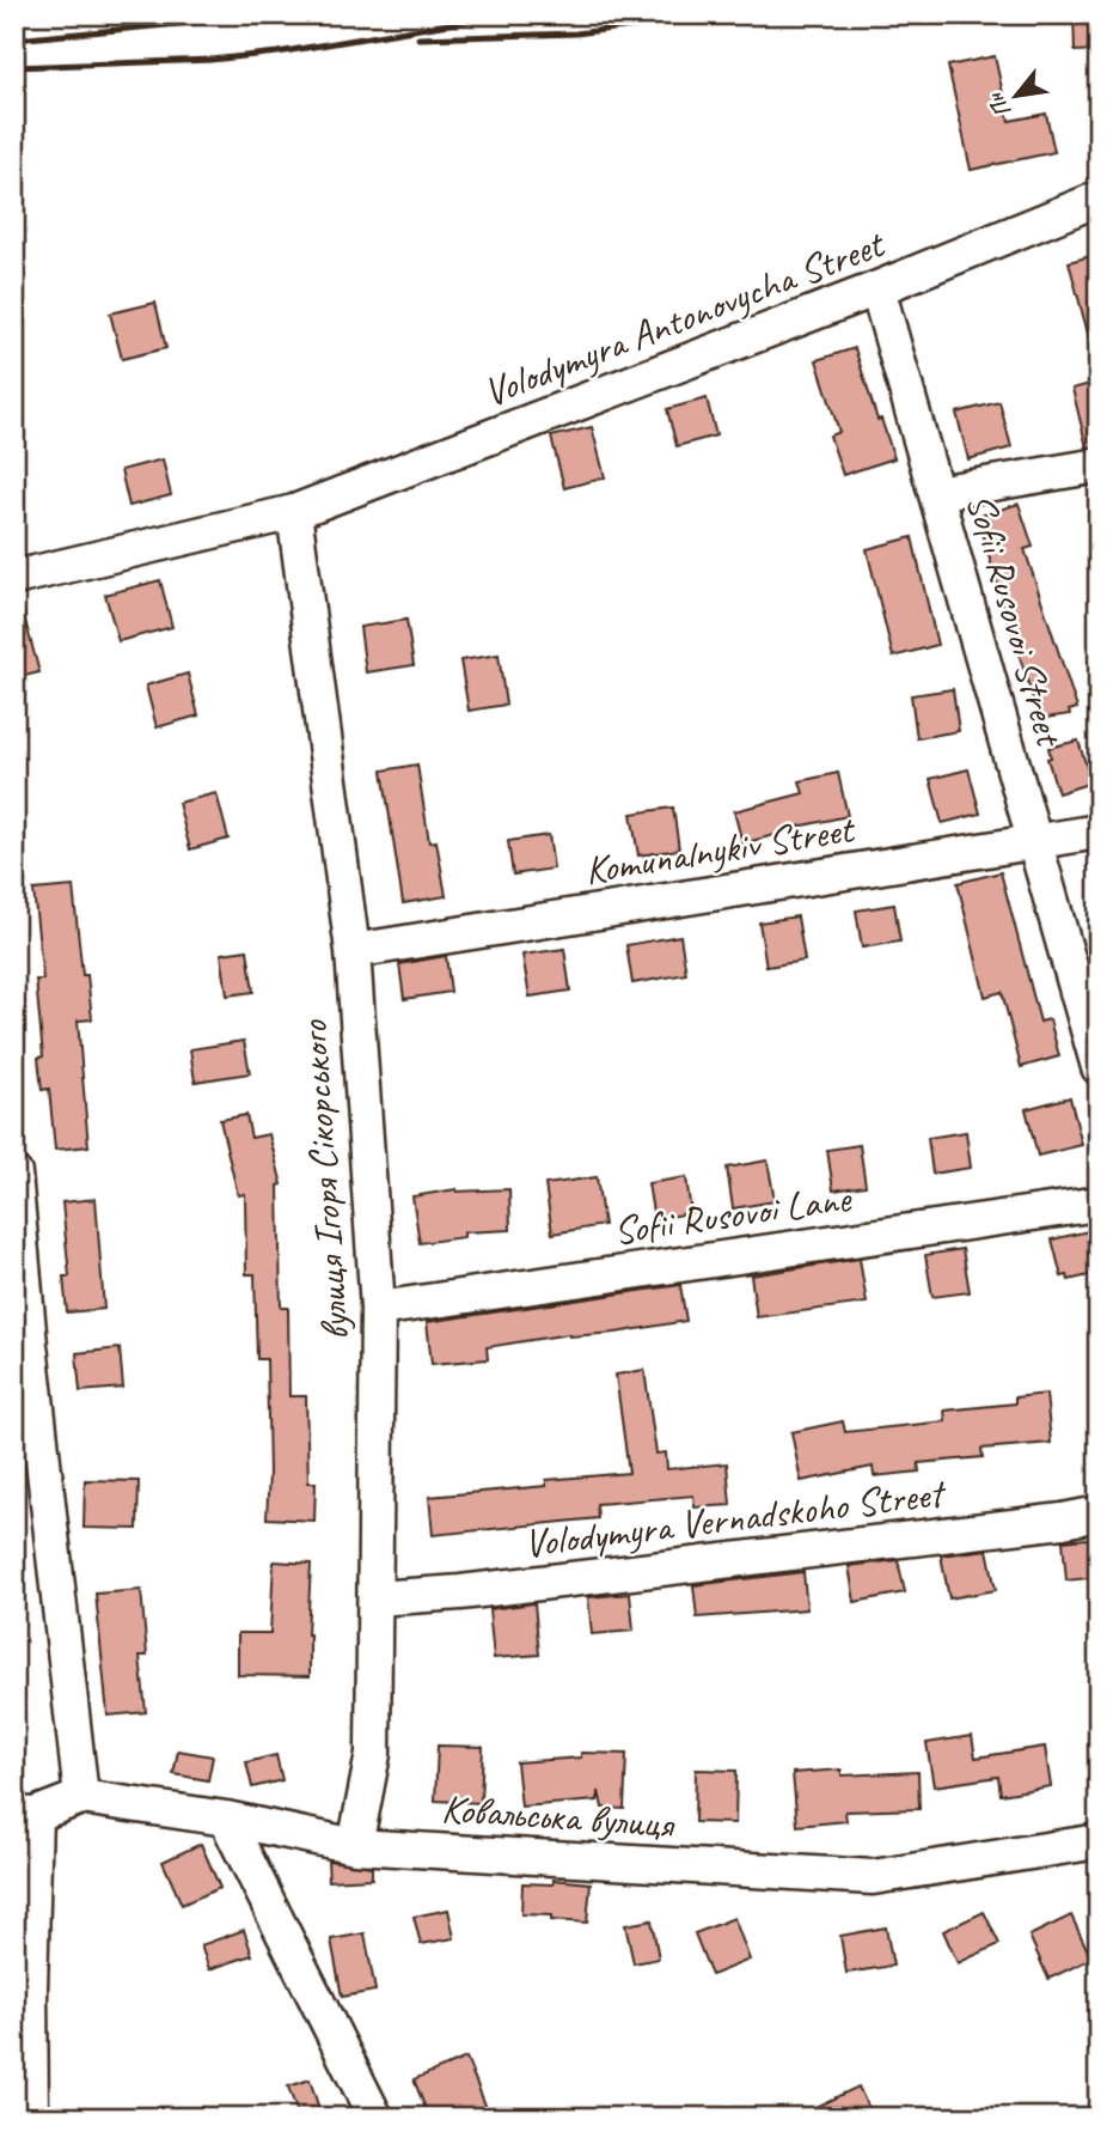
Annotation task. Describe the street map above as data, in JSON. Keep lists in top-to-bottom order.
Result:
{
  "streets": {
    "street": [
      "Volodymyra Antonovycha Street",
      "Sofii Rusovoi Street",
      "Komunalnykiv Street",
      "вулиця Ігоря Сікорського",
      "Sofii Rusovoi Lane",
      "Volodymyra Vernadskoho Street",
      "Ковальська вулиця"
    ]
  },
  "crossings": [
    ["Volodymyra Antonovycha Street", "Sofii Rusovoi Street"],
    ["Volodymyra Antonovycha Street", "вулиця Ігоря Сікорського"],
    ["Sofii Rusovoi Street", "Komunalnykiv Street"],
    ["Komunalnykiv Street", "вулиця Ігоря Сікорського"],
    ["вулиця Ігоря Сікорського", "Sofii Rusovoi Lane"],
    ["вулиця Ігоря Сікорського", "Volodymyra Vernadskoho Street"],
    ["вулиця Ігоря Сікорського", "Ковальська вулиця"]
  ],
  "north": "bottom left"
}
